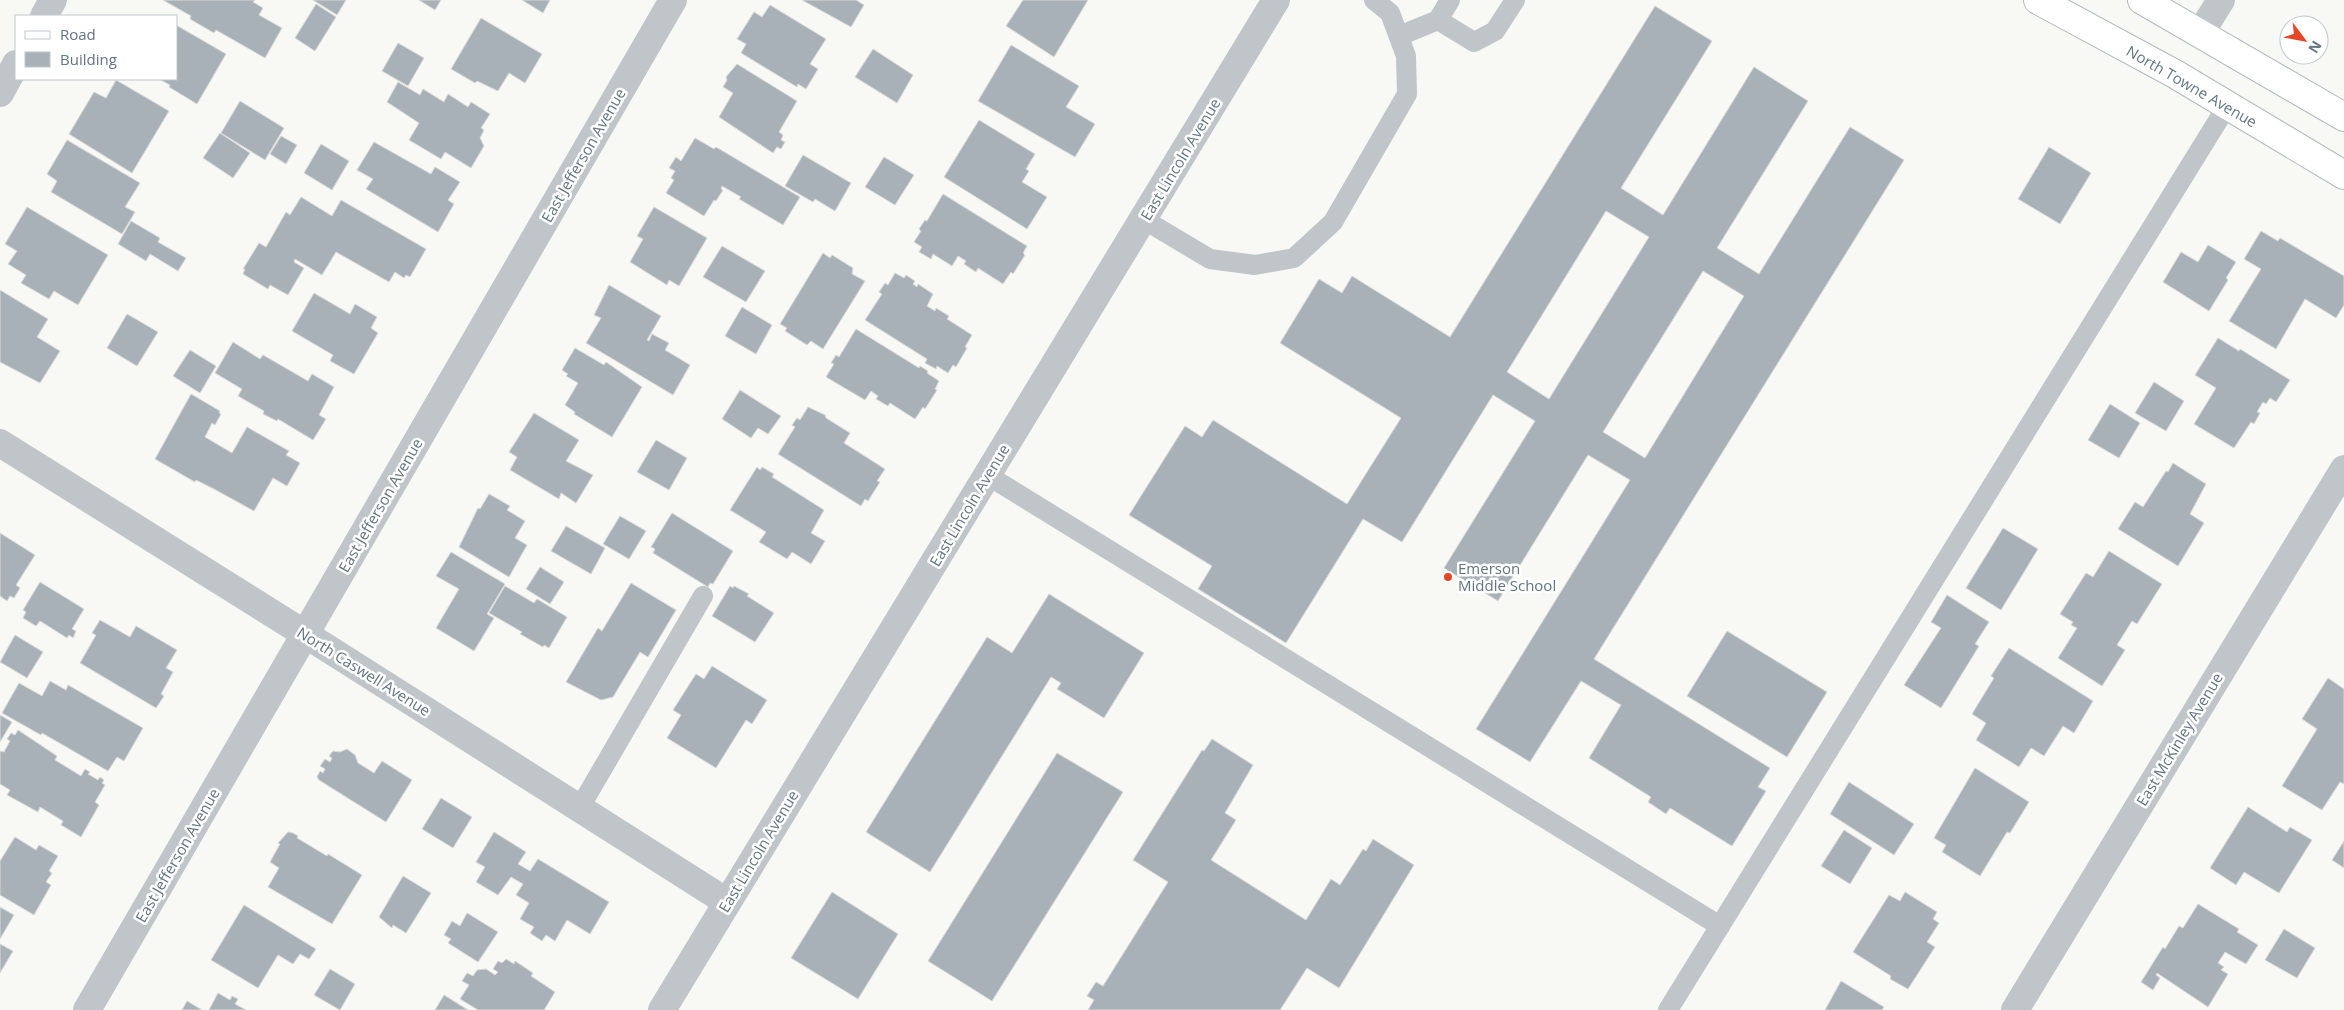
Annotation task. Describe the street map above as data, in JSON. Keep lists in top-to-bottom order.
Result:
{
  "streets": {
    "main road": ["North Towne Avenue"],
    "street": [
      "East Jefferson Avenue",
      "East Lincoln Avenue",
      "North Caswell Avenue",
      "East McKinley Avenue"
    ]
  },
  "crossings": [
    ["East Jefferson Avenue", "North Caswell Avenue"],
    ["East Lincoln Avenue", "North Caswell Avenue"]
  ],
  "places": ["Emerson Middle School"],
  "legend": ["Road", "Building"],
  "north": "bottom right"
}
